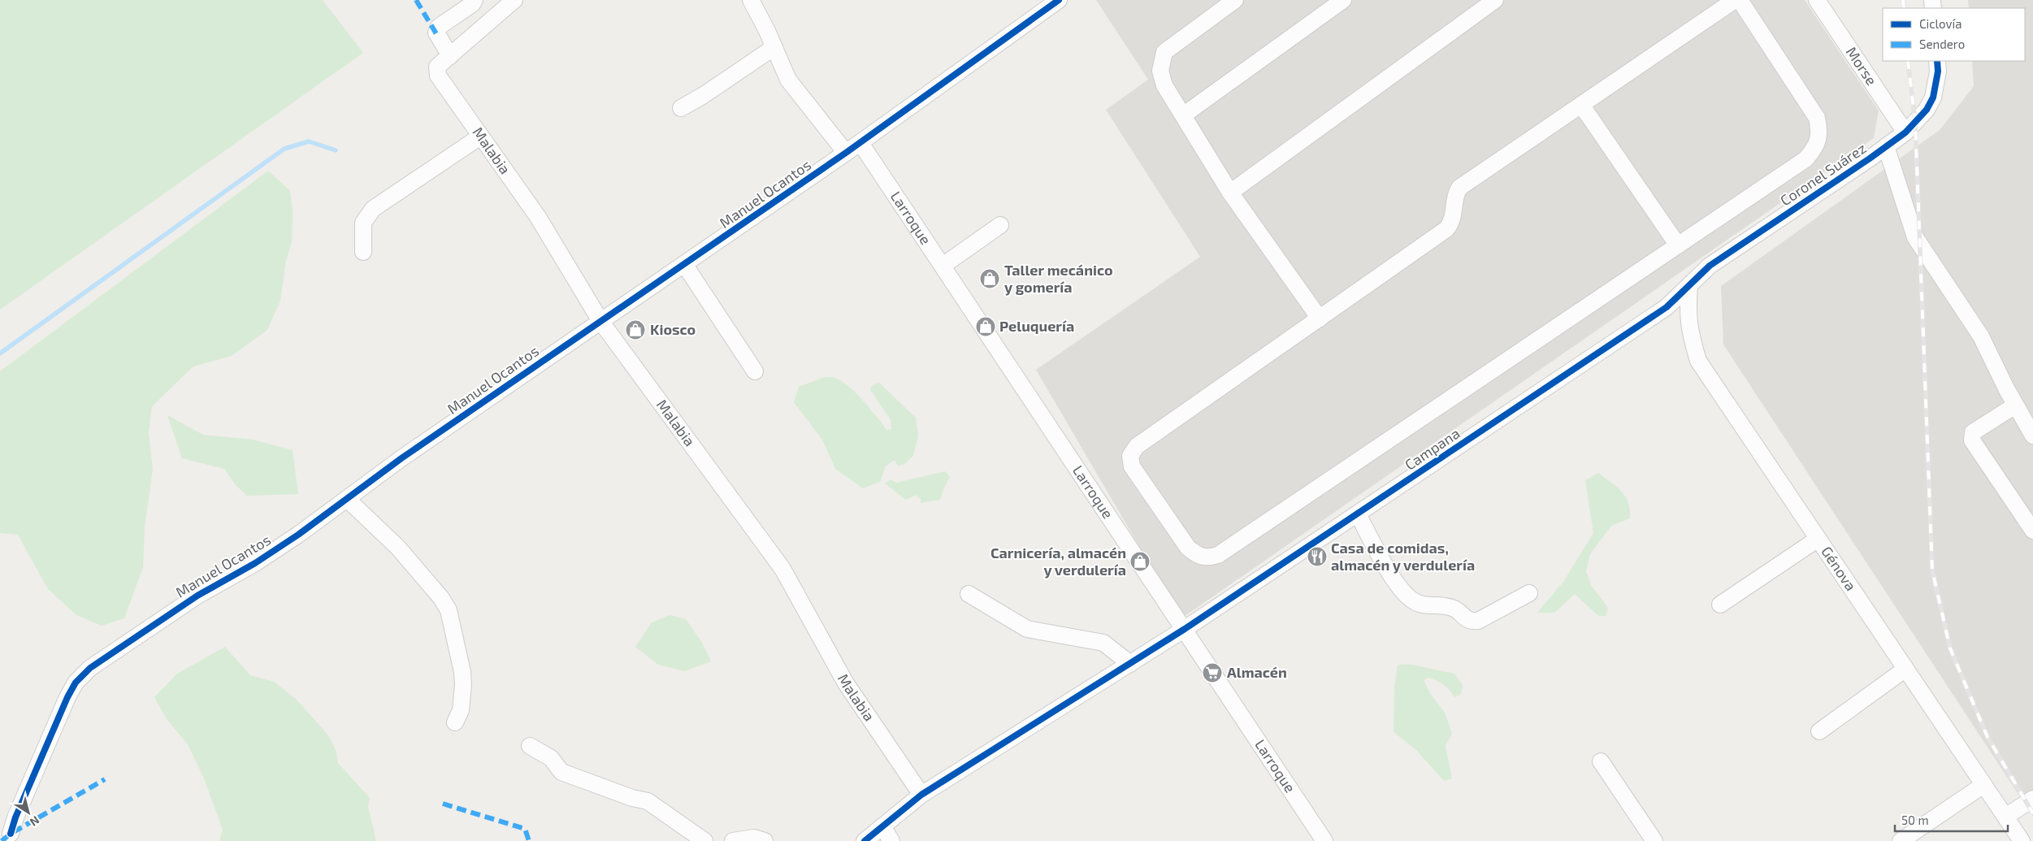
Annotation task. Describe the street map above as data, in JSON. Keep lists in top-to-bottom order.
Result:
{
  "streets": {
    "street": [
      "Morse",
      "Malabia",
      "Coronel Suárez",
      "Manuel Ocantos",
      "Larroque",
      "Campana",
      "Génova"
    ]
  },
  "crossings": [
    ["Morse", "Coronel Suárez"],
    ["Malabia", "Manuel Ocantos"],
    ["Malabia", "Campana"],
    ["Coronel Suárez", "Campana"],
    ["Coronel Suárez", "Génova"],
    ["Manuel Ocantos", "Larroque"],
    ["Larroque", "Campana"],
    ["Campana", "Génova"]
  ],
  "places": {
    "shop": [
      "Taller mecánico y gomería",
      "Peluquería",
      "Kiosco",
      "Carnicería, almacén y verdulería"
    ],
    "restaurant": ["Casa de comidas, almacén y verdulería"],
    "supermarket": ["Almacén"]
  },
  "legend": ["Ciclovía", "Sendero"],
  "scale_bar": "50 m",
  "north": "bottom right"
}
